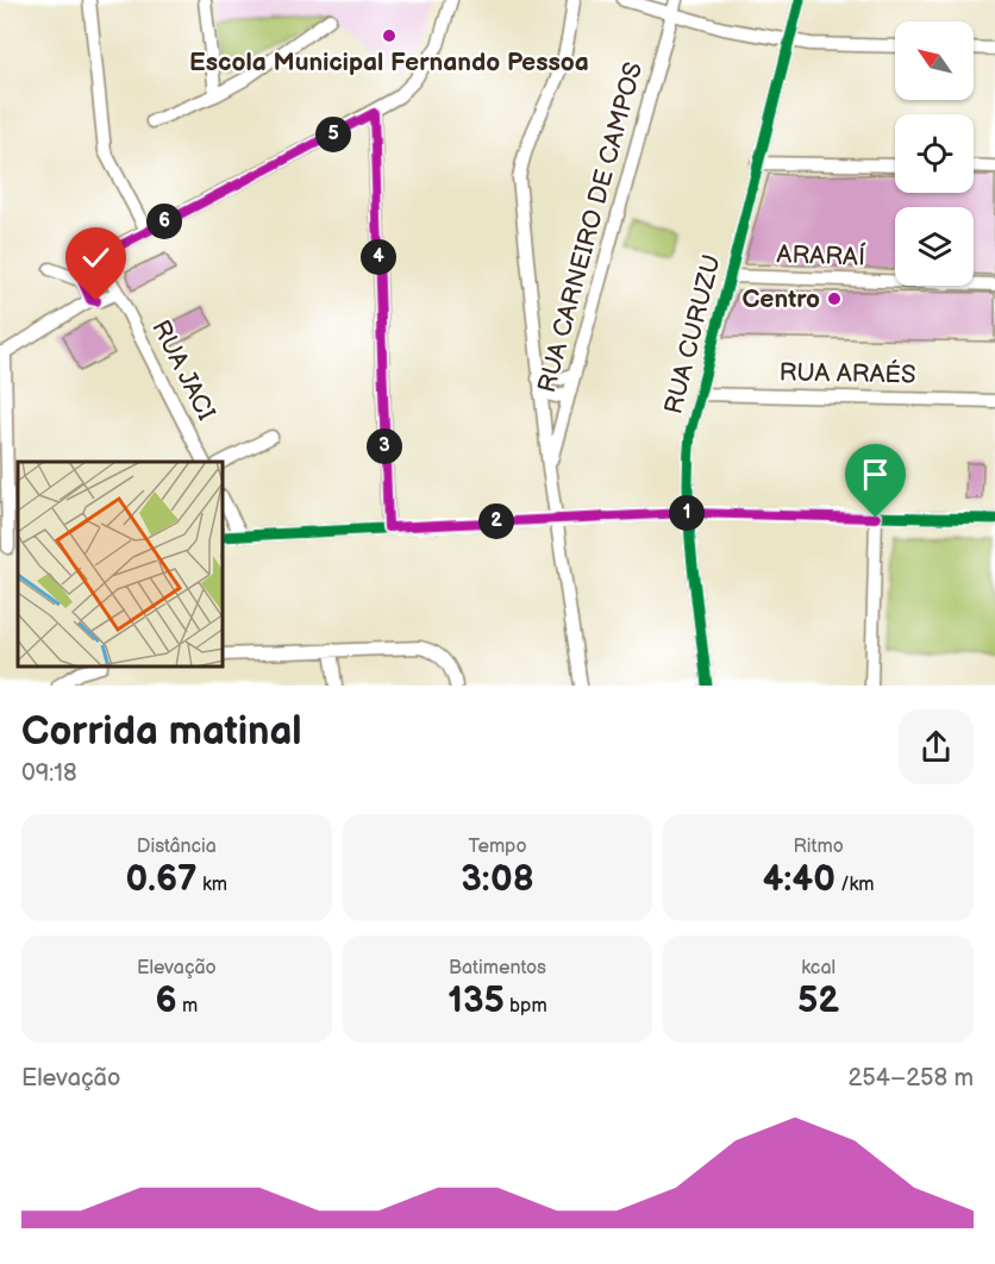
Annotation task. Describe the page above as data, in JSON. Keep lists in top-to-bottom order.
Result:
{
  "streets": {
    "street": [
      "RUA CARNEIRO DE CAMPOS",
      "ARARAÍ",
      "RUA CURUZU",
      "RUA JACI",
      "RUA ARAÉS"
    ]
  },
  "crossings": [
    ["ARARAÍ", "RUA CURUZU"],
    ["RUA CURUZU", "RUA ARAÉS"]
  ],
  "places": ["Escola Municipal Fernando Pessoa", "Centro"],
  "north": "top left",
  "page": {
    "pins": [
      "5",
      "6",
      "4",
      "3",
      "1",
      "2"
    ],
    "heading": ["Corrida matinal", "09:18"],
    "stats": [
      ["Distância", "0.67 km"],
      ["Tempo", "3:08"],
      ["Ritmo", "4:40 /km"],
      ["Elevação", "6 m"],
      ["Batimentos", "135 bpm"],
      ["kcal", "52"]
    ],
    "chart": ["Elevação", "254–258 m"]
  }
}
